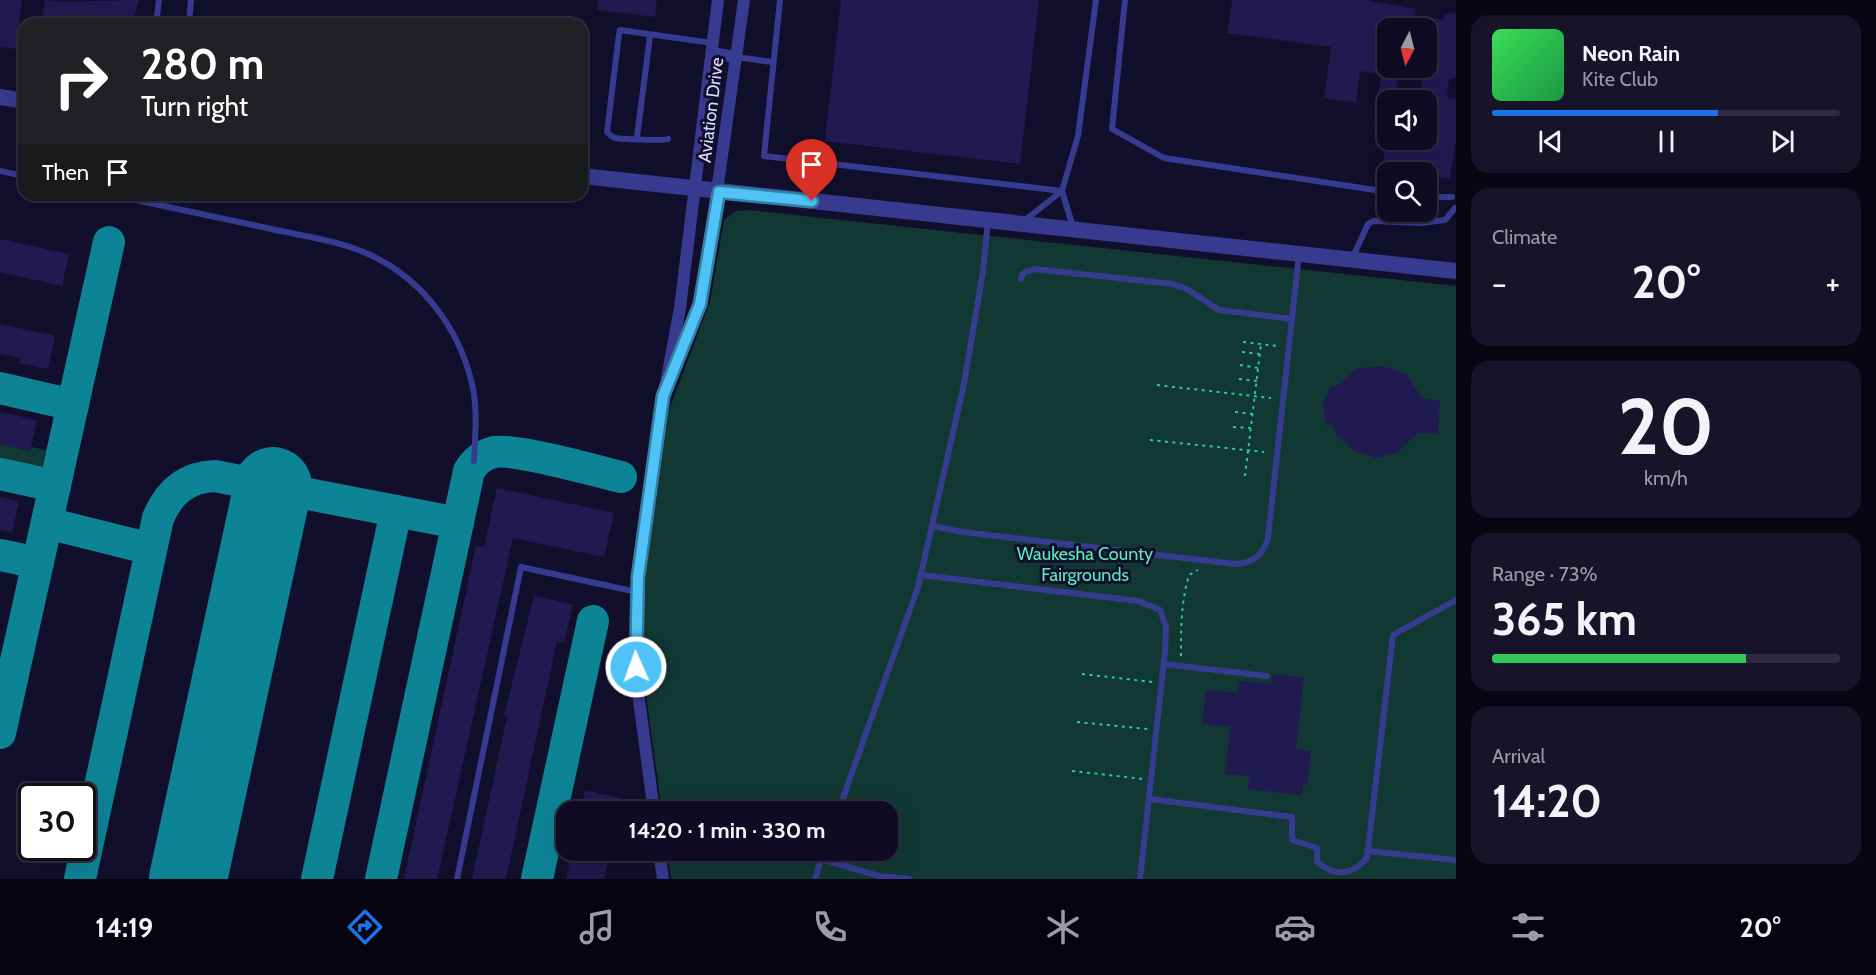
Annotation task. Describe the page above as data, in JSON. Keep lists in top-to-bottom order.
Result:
{
  "streets": {
    "street": ["Aviation Drive"]
  },
  "parks": ["Waukesha County Fairgrounds"],
  "north": "bottom",
  "page": {
    "turn": ["280 m", "Turn right"],
    "song": ["Neon Rain", "Kite Club"],
    "then": "Then",
    "tile": [
      "Climate",
      ["20", "km/h"],
      ["Range · 73%", "365 km"],
      ["Arrival", "14:20"]
    ],
    "heat": ["−", "20°", "+"],
    "limit": "30",
    "trip": "14:20 · 1 min · 330 m",
    "tabs": ["14:19", "20°"]
  }
}
